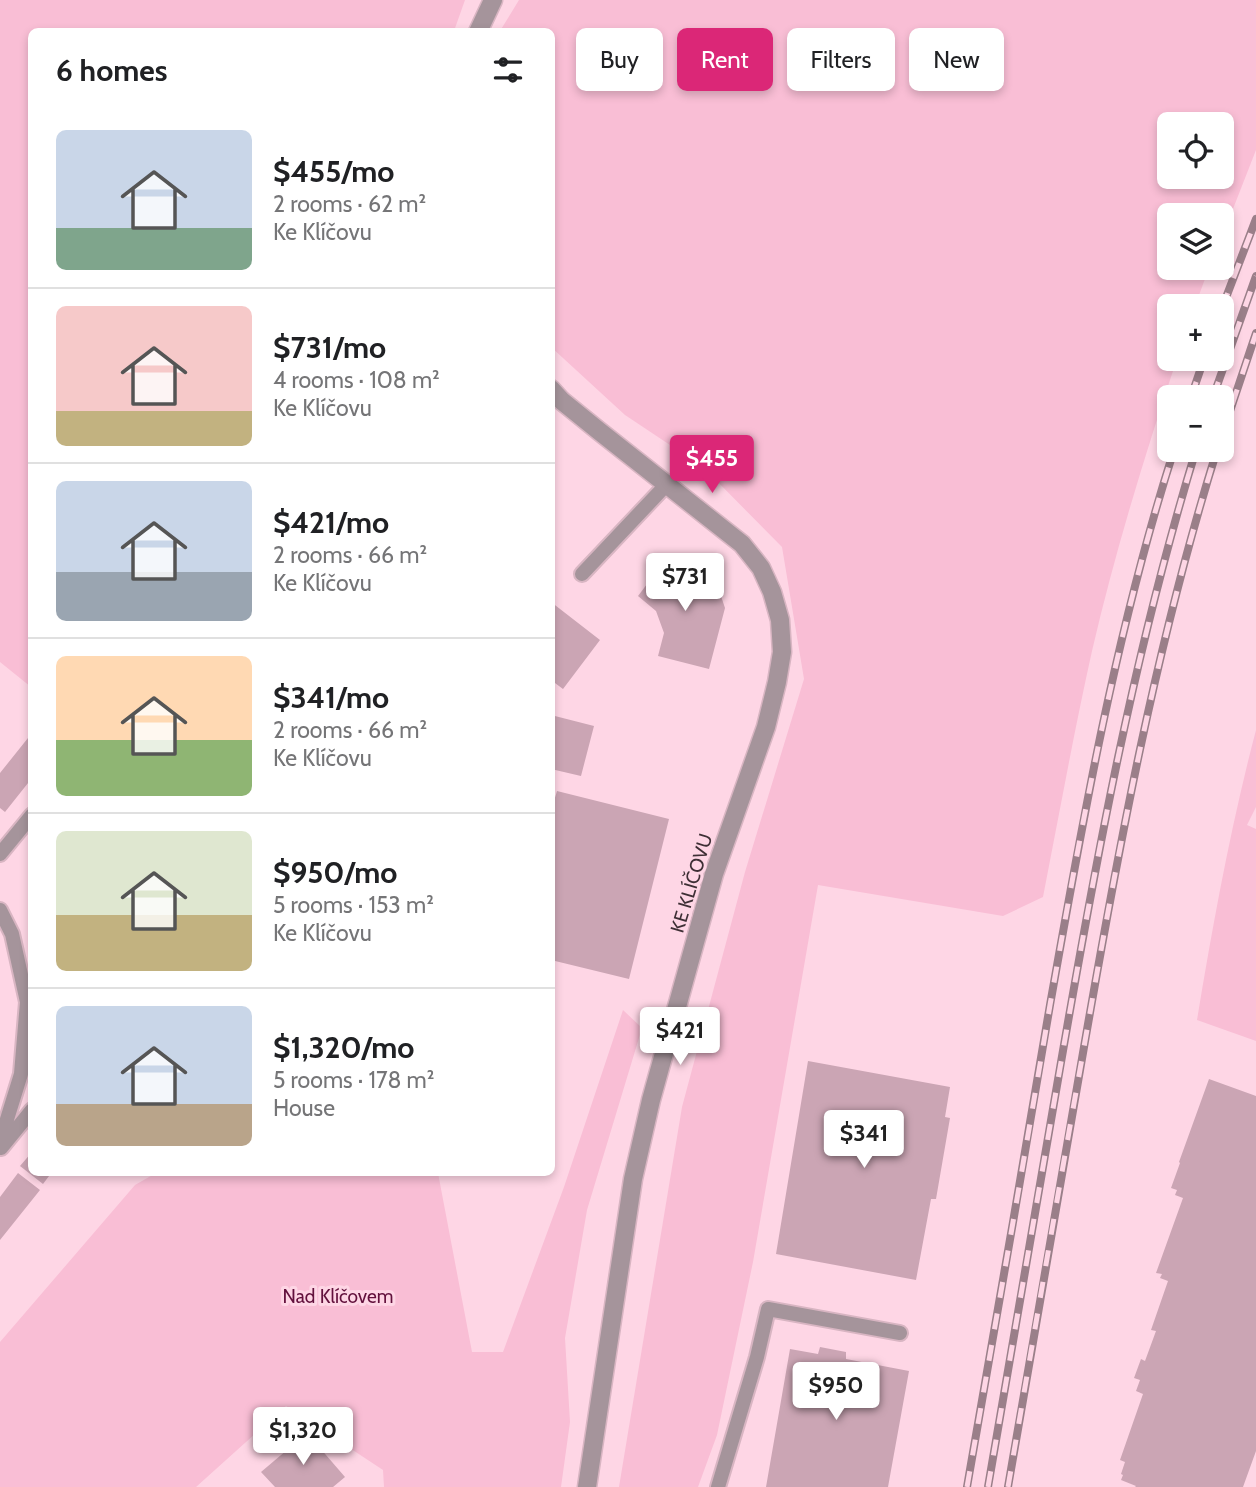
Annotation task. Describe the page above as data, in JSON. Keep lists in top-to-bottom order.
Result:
{
  "streets": {
    "street": ["KE KLÍČOVU"]
  },
  "parks": ["Nad Klíčovem"],
  "page": {
    "chip": [
      "Buy",
      "Rent",
      "Filters",
      "New"
    ],
    "heading": "6 homes",
    "map_buttons": ["+", "−"],
    "list": [
      {
        "name": "$455/mo",
        "note": "2 rooms · 62 m² · Ke Klíčovu"
      },
      {
        "name": "$731/mo",
        "note": "4 rooms · 108 m² · Ke Klíčovu"
      },
      {
        "name": "$421/mo",
        "note": "2 rooms · 66 m² · Ke Klíčovu"
      },
      {
        "name": "$341/mo",
        "note": "2 rooms · 66 m² · Ke Klíčovu"
      },
      {
        "name": "$950/mo",
        "note": "5 rooms · 153 m² · Ke Klíčovu"
      },
      {
        "name": "$1,320/mo",
        "note": "5 rooms · 178 m² · House"
      }
    ],
    "price": [
      "$455",
      "$731",
      "$421",
      "$341",
      "$950",
      "$1,320"
    ]
  }
}
